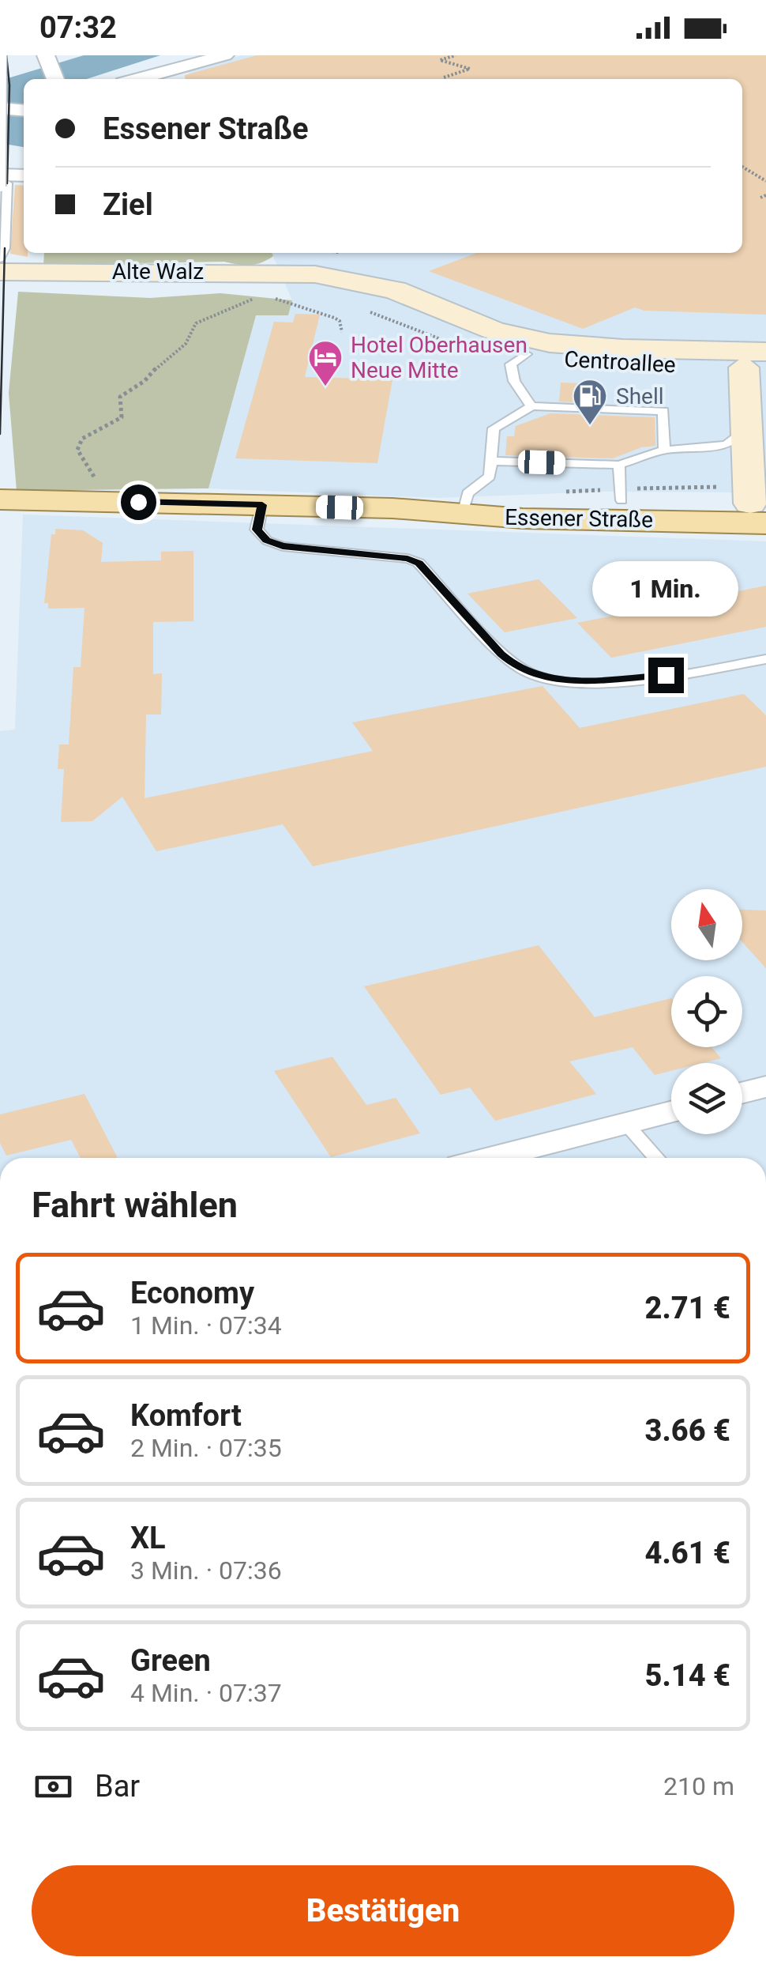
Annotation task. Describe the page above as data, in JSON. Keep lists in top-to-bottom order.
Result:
{
  "streets": {
    "main road": ["Essener Straße"],
    "street": ["Alte Walz", "Centroallee"]
  },
  "crossings": [
    ["Alte Walz", "Centroallee"]
  ],
  "places": {
    "hotel": ["Hotel Oberhausen Neue Mitte"],
    "fuel station": ["Shell"]
  },
  "north": "top",
  "page": {
    "status": "07:32",
    "banner": ["Essener Straße", "Ziel"],
    "bubble": "1 Min.",
    "heading": "Fahrt wählen",
    "list": [
      {
        "name": "Economy",
        "note": "1 Min. · 07:34",
        "value": "2.71 €"
      },
      {
        "name": "Komfort",
        "note": "2 Min. · 07:35",
        "value": "3.66 €"
      },
      {
        "name": "XL",
        "note": "3 Min. · 07:36",
        "value": "4.61 €"
      },
      {
        "name": "Green",
        "note": "4 Min. · 07:37",
        "value": "5.14 €"
      }
    ],
    "pay": ["Bar", "210 m"],
    "buttons": "Bestätigen"
  }
}
